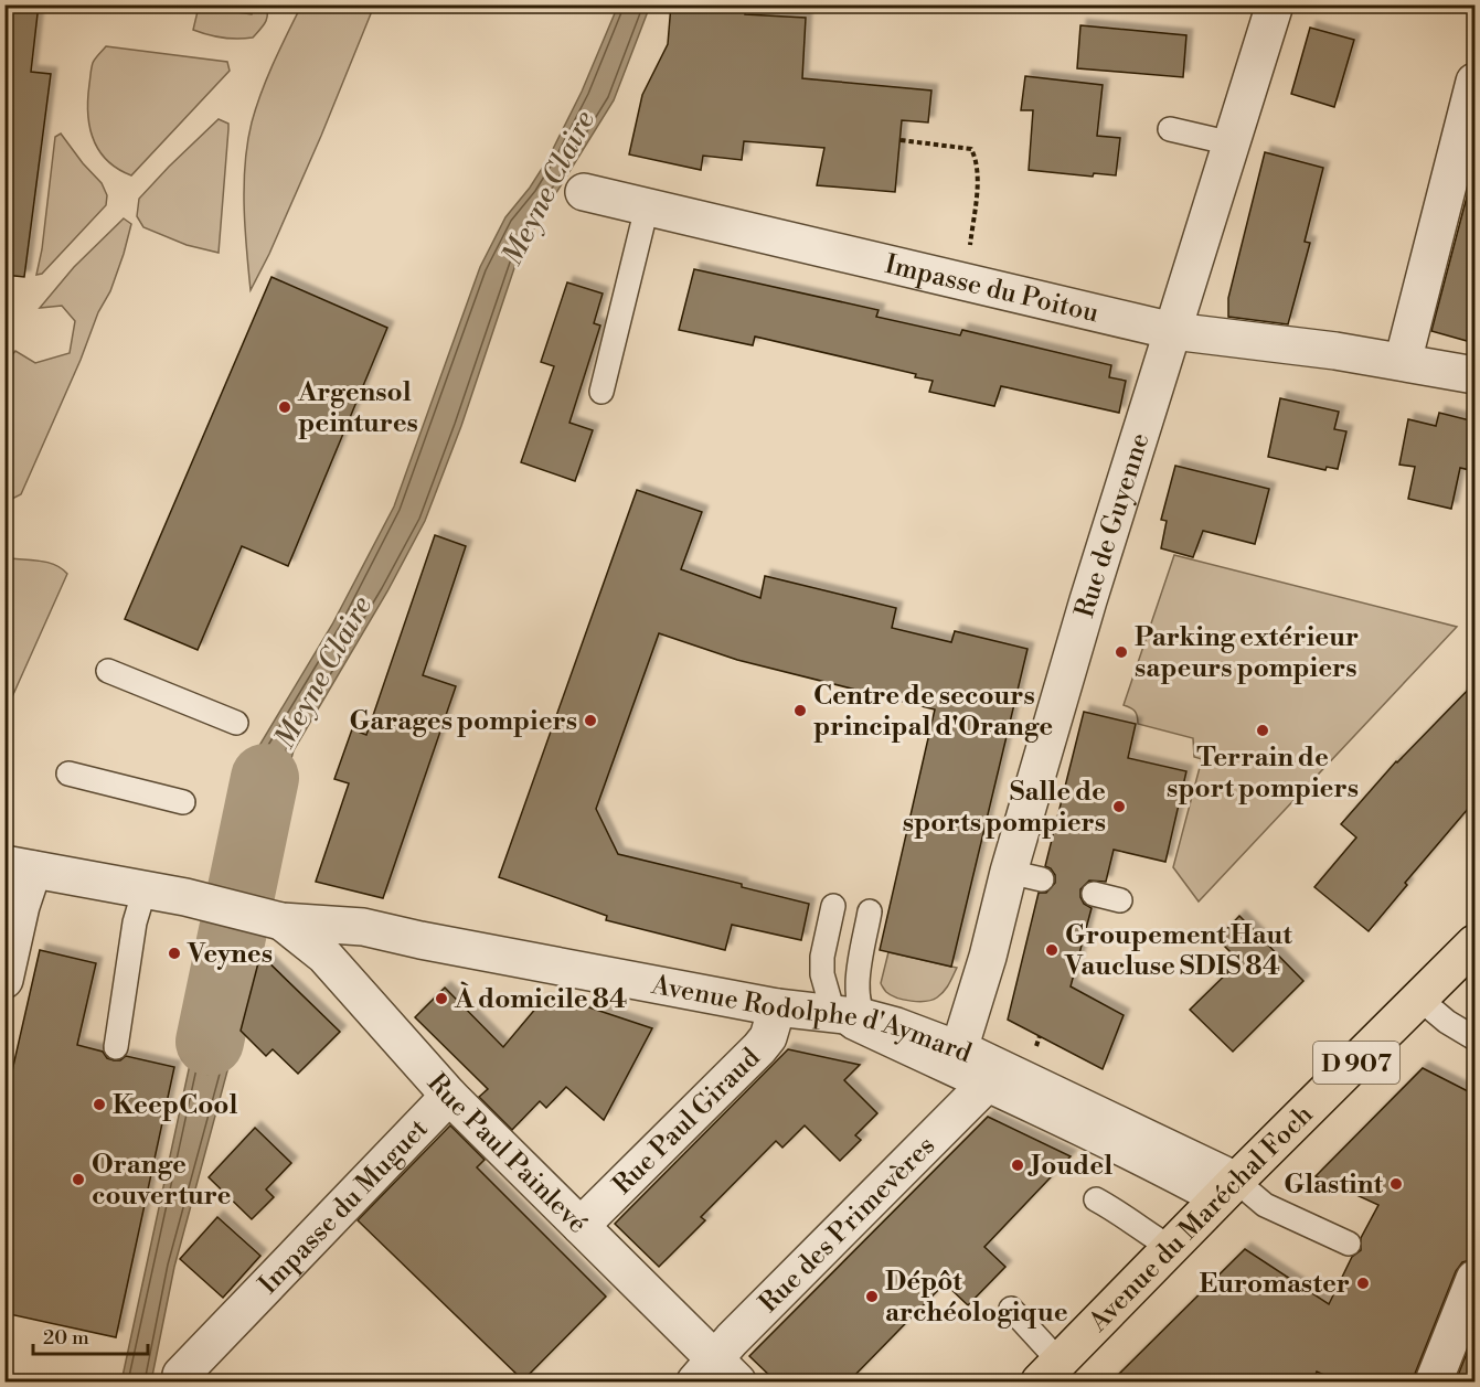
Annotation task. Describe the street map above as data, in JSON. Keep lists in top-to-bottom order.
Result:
{
  "streets": {
    "main road": ["D 907", "Avenue du Maréchal Foch"],
    "street": [
      "Impasse du Poitou",
      "Rue de Guyenne",
      "Avenue Rodolphe d'Aymard",
      "Rue Paul Giraud",
      "Rue Paul Painlevé",
      "Impasse du Muguet",
      "Rue des Primevères"
    ]
  },
  "crossings": [
    ["Impasse du Poitou", "Rue de Guyenne"],
    ["Rue de Guyenne", "Avenue Rodolphe d'Aymard"],
    ["Avenue Rodolphe d'Aymard", "Rue Paul Giraud"],
    ["Avenue Rodolphe d'Aymard", "Rue Paul Painlevé"],
    ["Avenue Rodolphe d'Aymard", "Avenue du Maréchal Foch"],
    ["Avenue Rodolphe d'Aymard", "Rue des Primevères"],
    ["Rue Paul Giraud", "Rue Paul Painlevé"],
    ["Rue Paul Painlevé", "Impasse du Muguet"],
    ["Rue Paul Painlevé", "Rue des Primevères"]
  ],
  "water": ["Meyne Claire"],
  "places": [
    "Argensol peintures",
    "Parking extérieur sapeurs pompiers",
    "Centre de secours principal d'Orange",
    "Garages pompiers",
    "Terrain de sport pompiers",
    "Salle de sports pompiers",
    "Groupement Haut Vaucluse SDIS 84",
    "Veynes",
    "À domicile 84",
    "KeepCool",
    "Joudel",
    "Orange couverture",
    "Glastint",
    "Euromaster",
    "Dépôt archéologique"
  ],
  "scale_bar": "20 m"
}
